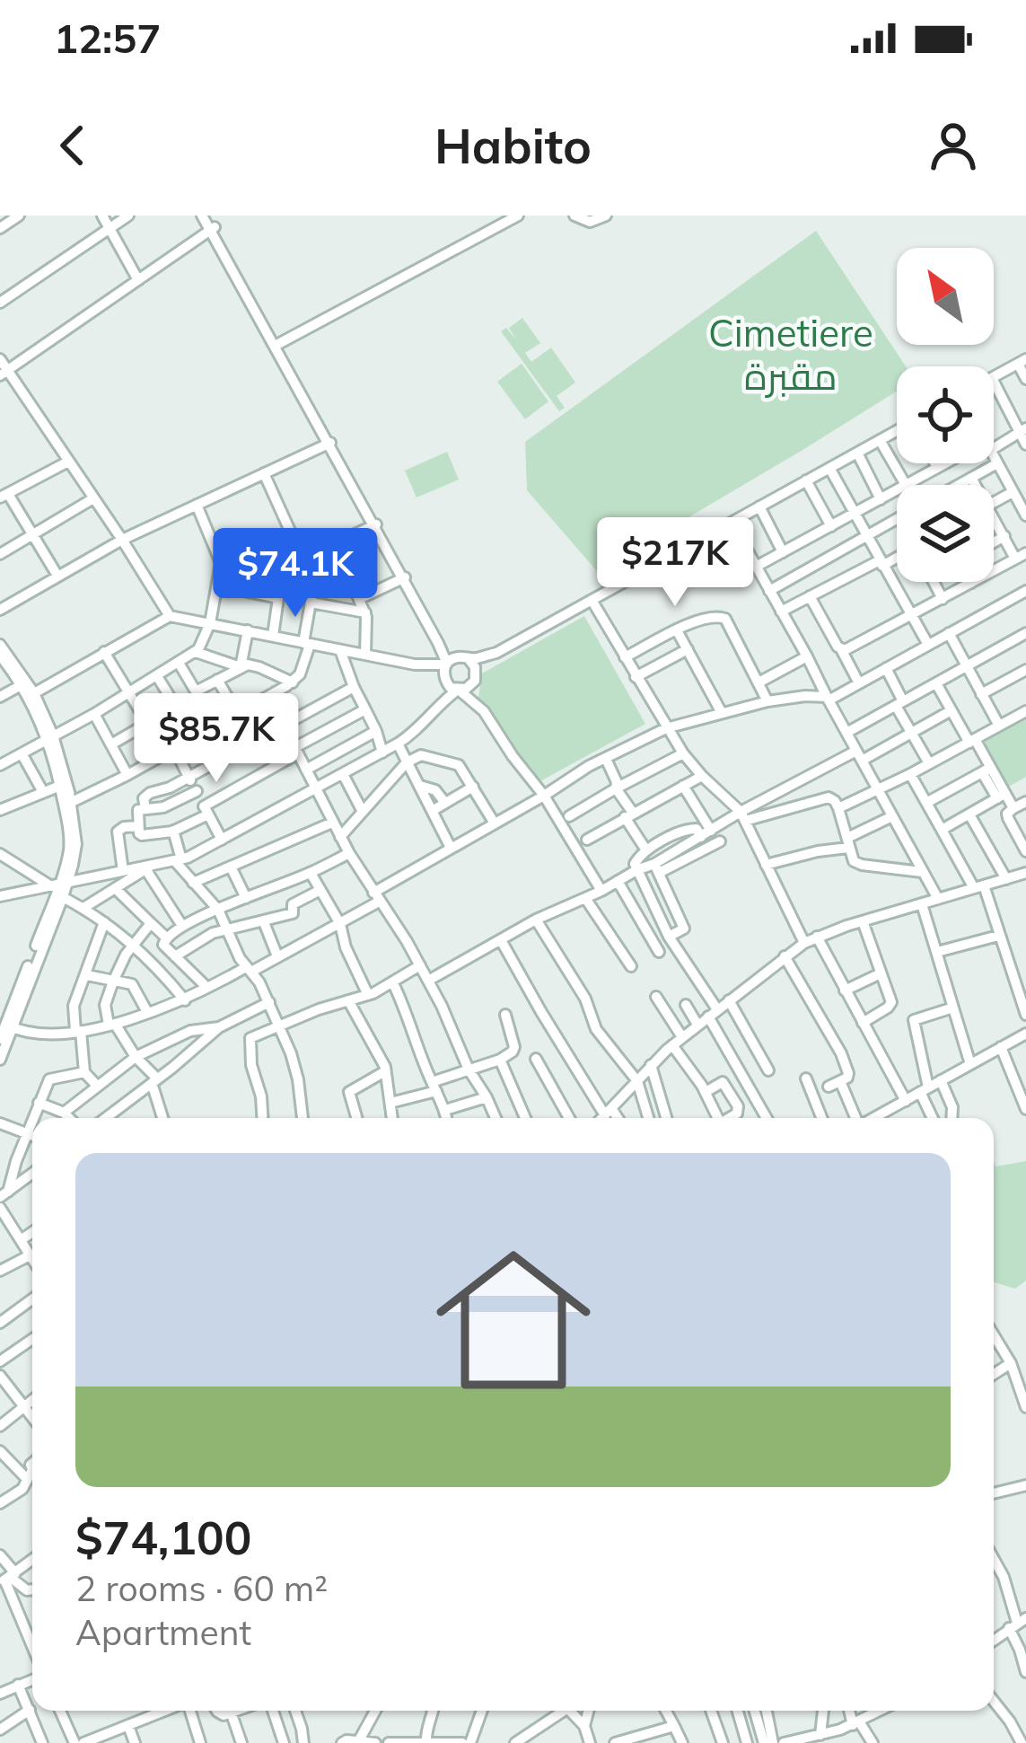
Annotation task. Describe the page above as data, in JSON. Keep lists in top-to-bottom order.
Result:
{
  "parks": ["Cimetiere مقبرة"],
  "north": "top left",
  "page": {
    "status": "12:57",
    "header": "Habito",
    "price": ["$217K", "$74.1K", "$85.7K"],
    "list": [
      {
        "name": "$74,100",
        "note": "2 rooms · 60 m² · Apartment"
      }
    ]
  }
}
